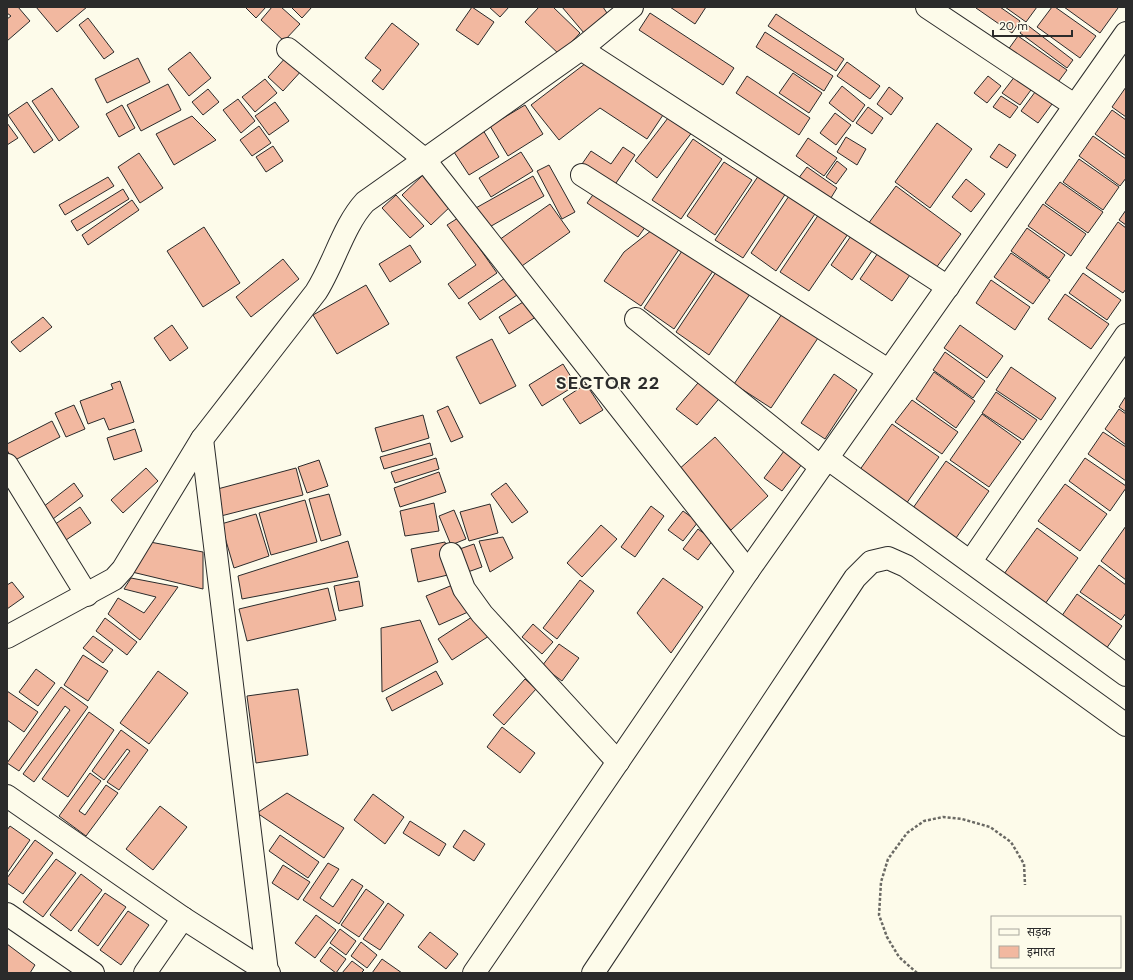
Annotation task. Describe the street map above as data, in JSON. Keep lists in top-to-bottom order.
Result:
{
  "districts": ["SECTOR 22"],
  "legend": ["सड़क", "इमारत"],
  "scale_bar": "20 m"
}
